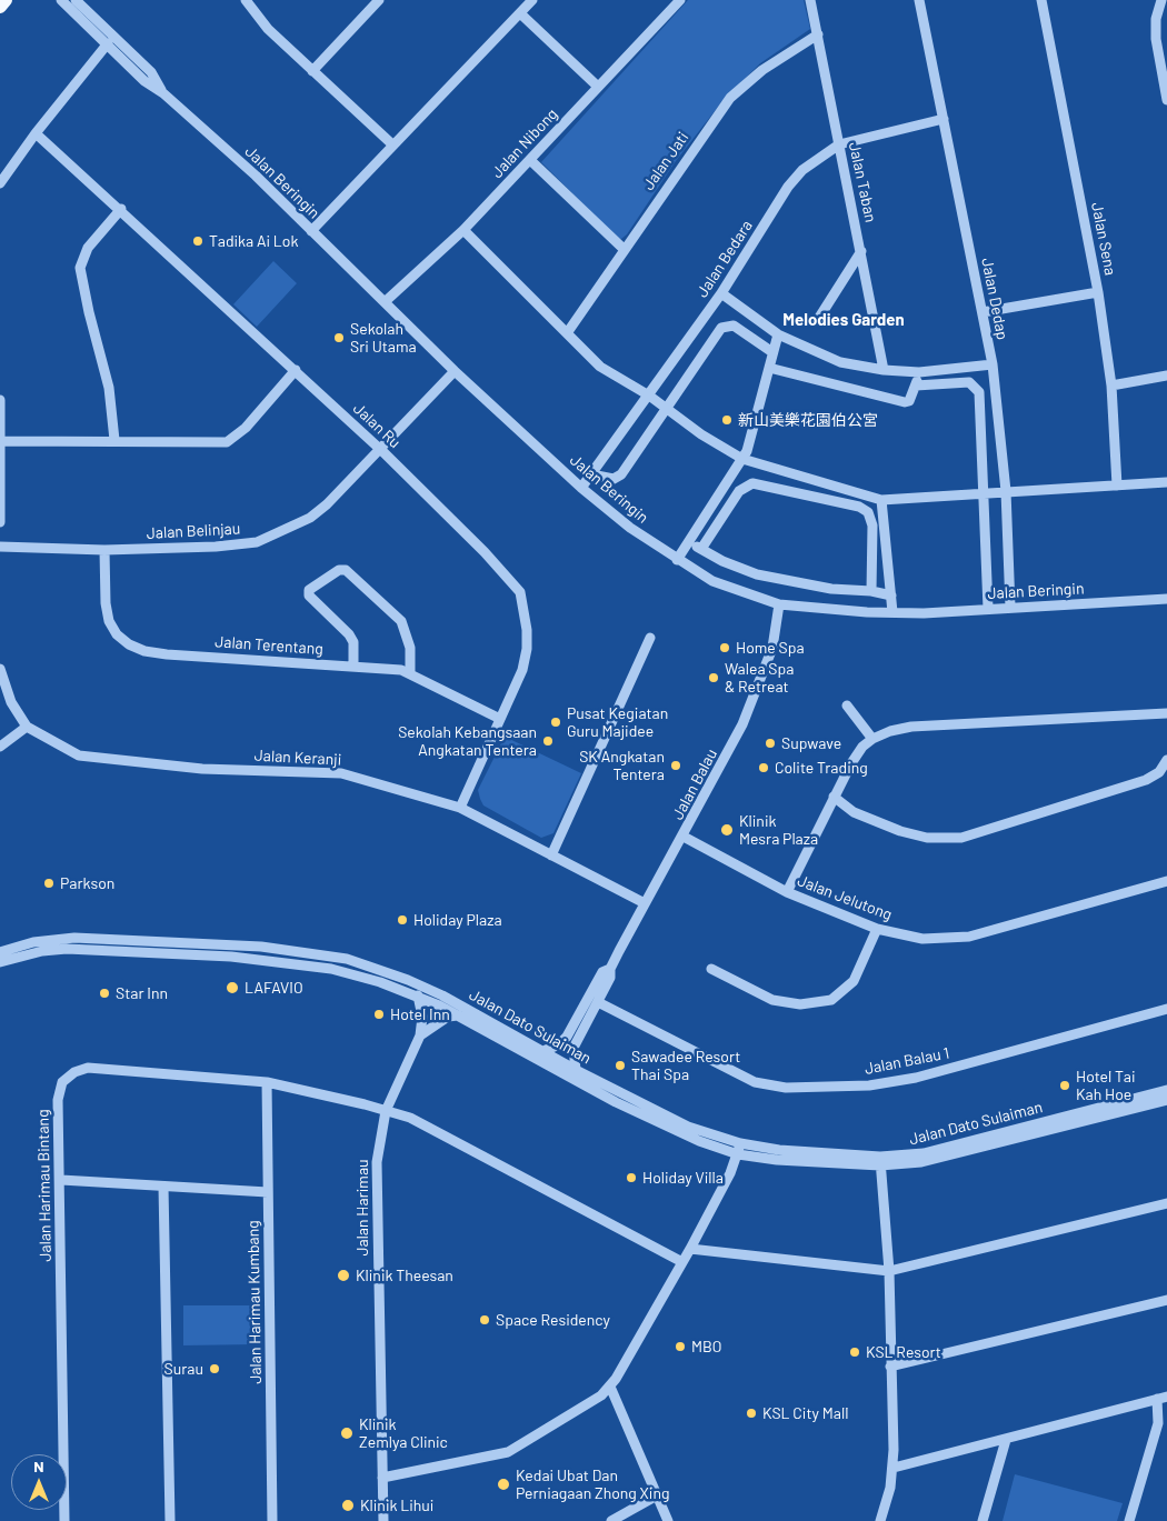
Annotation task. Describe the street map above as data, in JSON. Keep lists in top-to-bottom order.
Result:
{
  "streets": {
    "street": [
      "Jalan Nibong",
      "Jalan Jati",
      "Jalan Beringin",
      "Jalan Taban",
      "Jalan Sena",
      "Jalan Bedara",
      "Jalan Dedap",
      "Jalan Ru",
      "Jalan Belinjau",
      "Jalan Terentang",
      "Jalan Keranji",
      "Jalan Balau",
      "Jalan Jelutong",
      "Jalan Dato Sulaiman",
      "Jalan Balau 1",
      "Jalan Harimau Bintang",
      "Jalan Harimau",
      "Jalan Harimau Kumbang"
    ]
  },
  "crossings": [
    ["Jalan Nibong", "Jalan Beringin"],
    ["Jalan Jati", "Jalan Taban"],
    ["Jalan Beringin", "Jalan Bedara"],
    ["Jalan Beringin", "Jalan Dedap"],
    ["Jalan Beringin", "Jalan Belinjau"],
    ["Jalan Beringin", "Jalan Balau"],
    ["Jalan Taban", "Jalan Bedara"],
    ["Jalan Bedara", "Jalan Dedap"],
    ["Jalan Ru", "Jalan Belinjau"],
    ["Jalan Ru", "Jalan Terentang"],
    ["Jalan Ru", "Jalan Keranji"],
    ["Jalan Belinjau", "Jalan Terentang"],
    ["Jalan Keranji", "Jalan Balau"],
    ["Jalan Balau", "Jalan Jelutong"],
    ["Jalan Balau", "Jalan Dato Sulaiman"],
    ["Jalan Balau", "Jalan Balau 1"],
    ["Jalan Dato Sulaiman", "Jalan Harimau"],
    ["Jalan Harimau Bintang", "Jalan Harimau"],
    ["Jalan Harimau Bintang", "Jalan Harimau Kumbang"]
  ],
  "districts": ["Melodies Garden"],
  "places": [
    "Tadika Ai Lok",
    "Sekolah Sri Utama",
    "新山美樂花園伯公宮",
    "Home Spa",
    "Walea Spa & Retreat",
    "Pusat Kegiatan Guru Majidee",
    "Sekolah Kebangsaan Angkatan Tentera",
    "Supwave",
    "SK Angkatan Tentera",
    "Colite Trading",
    "Klinik Mesra Plaza",
    "Parkson",
    "Holiday Plaza",
    "LAFAVIO",
    "Star Inn",
    "Hotel Inn",
    "Sawadee Resort Thai Spa",
    "Hotel Tai Kah Hoe",
    "Holiday Villa",
    "Klinik Theesan",
    "Space Residency",
    "MBO",
    "KSL Resort",
    "Surau",
    "KSL City Mall",
    "Klinik Zemlya Clinic",
    "Kedai Ubat Dan Perniagaan Zhong Xing",
    "Klinik Lihui"
  ],
  "north": "top"
}
